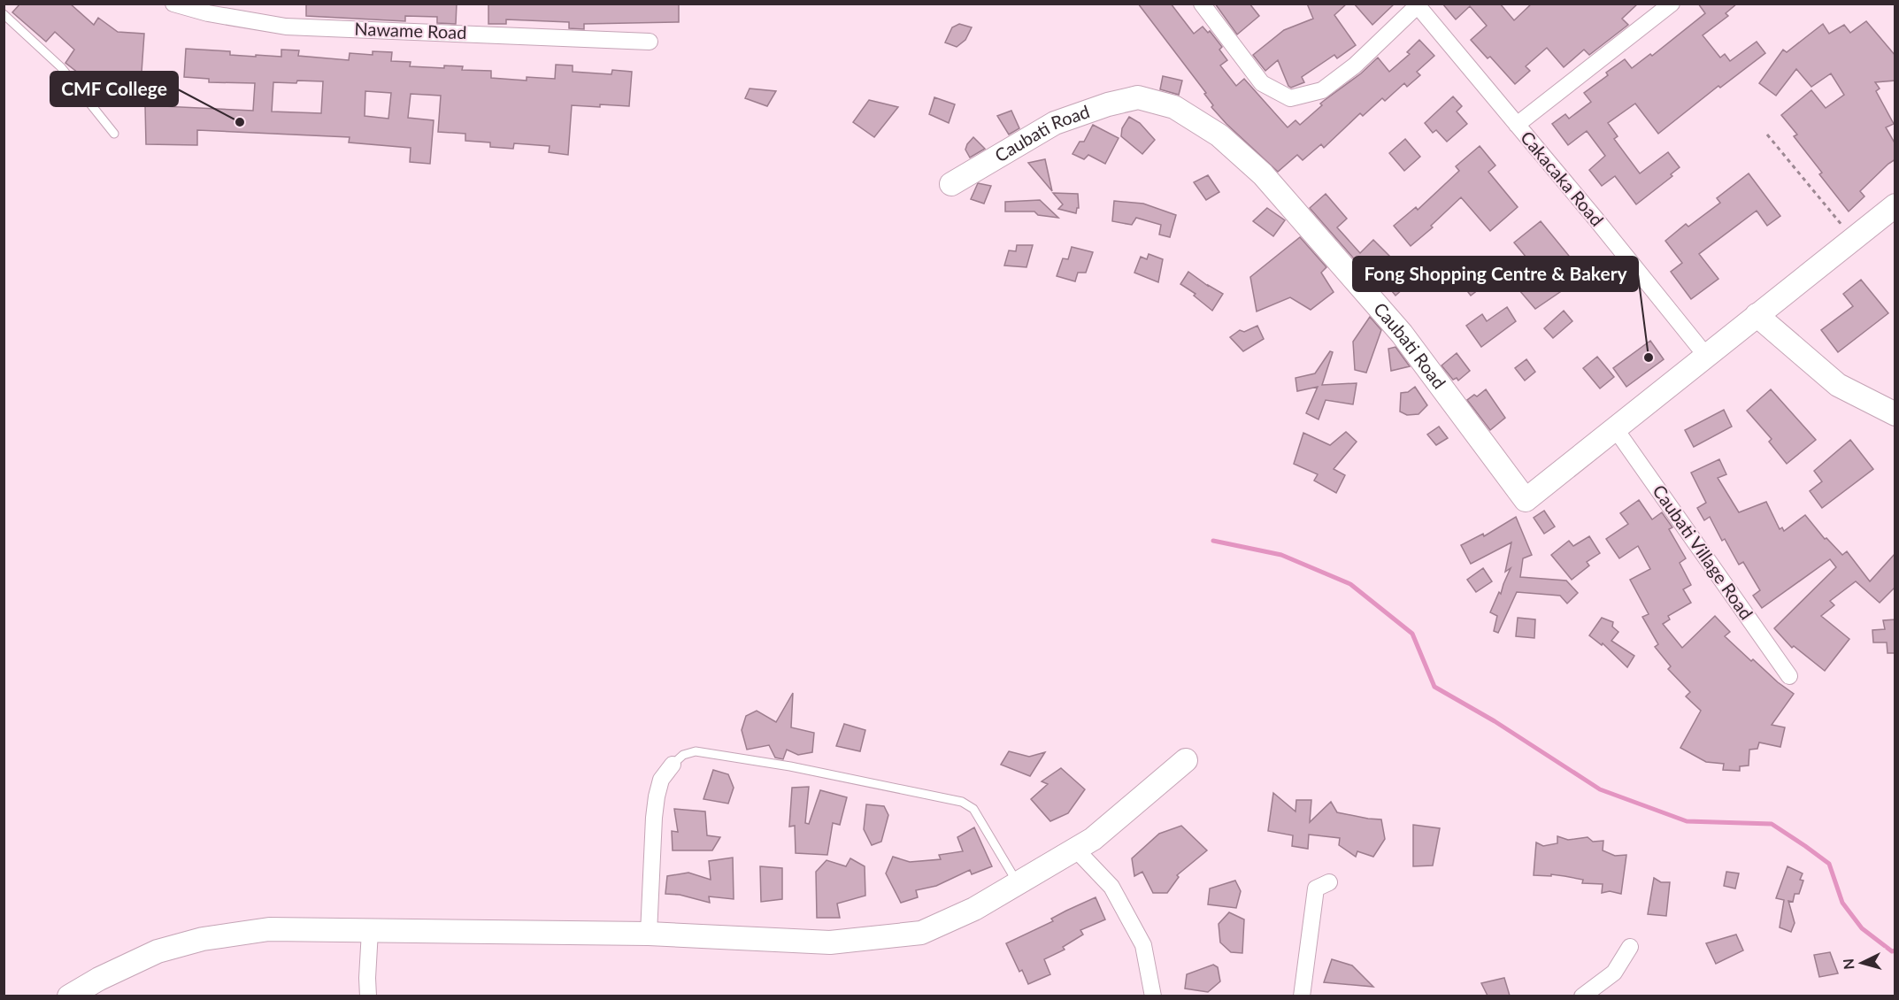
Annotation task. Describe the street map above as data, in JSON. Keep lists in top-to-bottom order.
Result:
{
  "streets": {
    "street": [
      "Nawame Road",
      "Caubati Road",
      "Cakacaka Road",
      "Caubati Village Road"
    ]
  },
  "crossings": [
    ["Caubati Road", "Cakacaka Road"],
    ["Caubati Road", "Caubati Village Road"]
  ],
  "places": ["CMF College", "Fong Shopping Centre & Bakery"],
  "north": "left"
}
